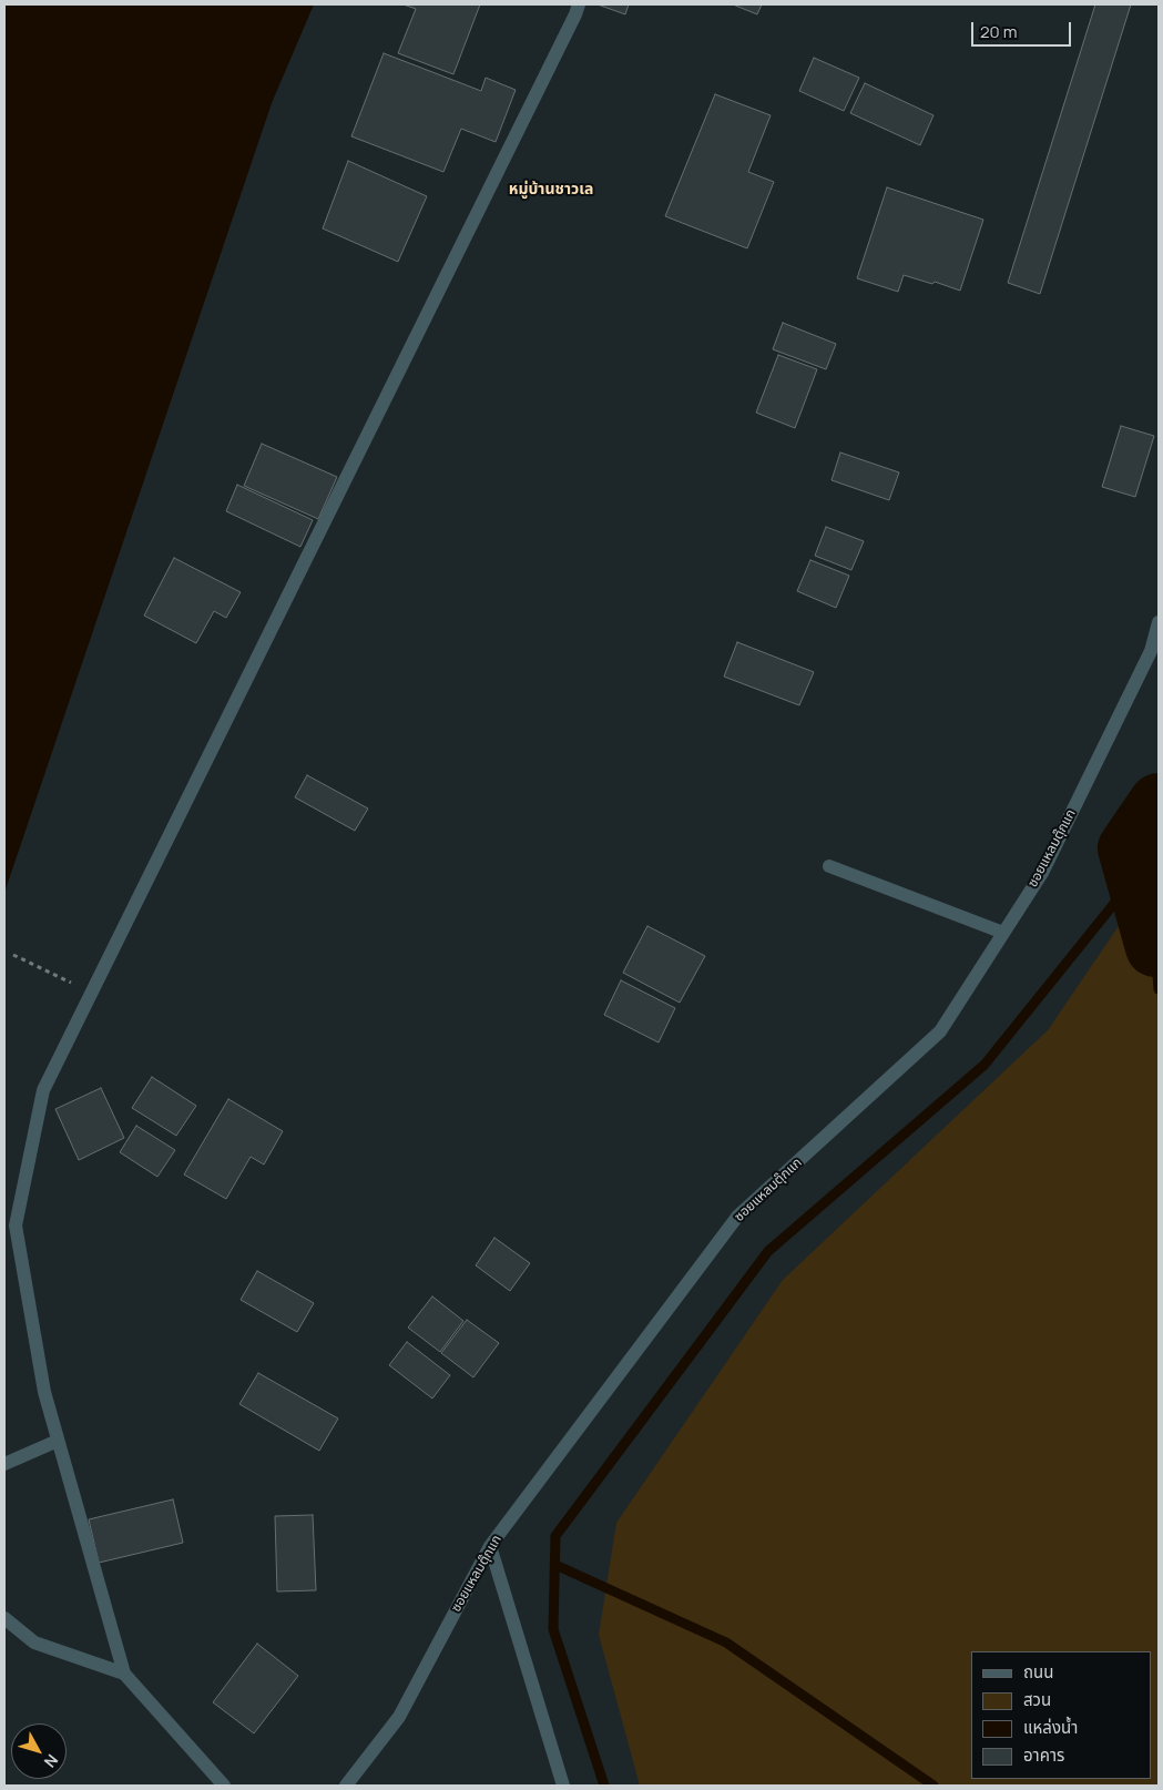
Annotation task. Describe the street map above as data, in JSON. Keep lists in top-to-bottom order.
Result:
{
  "streets": {
    "street": ["ซอยแหลมตุ๊กแก"]
  },
  "districts": ["หมู่บ้านชาวเล"],
  "legend": [
    "ถนน",
    "สวน",
    "แหล่งน้ำ",
    "อาคาร"
  ],
  "scale_bar": "20 m",
  "north": "bottom right"
}
